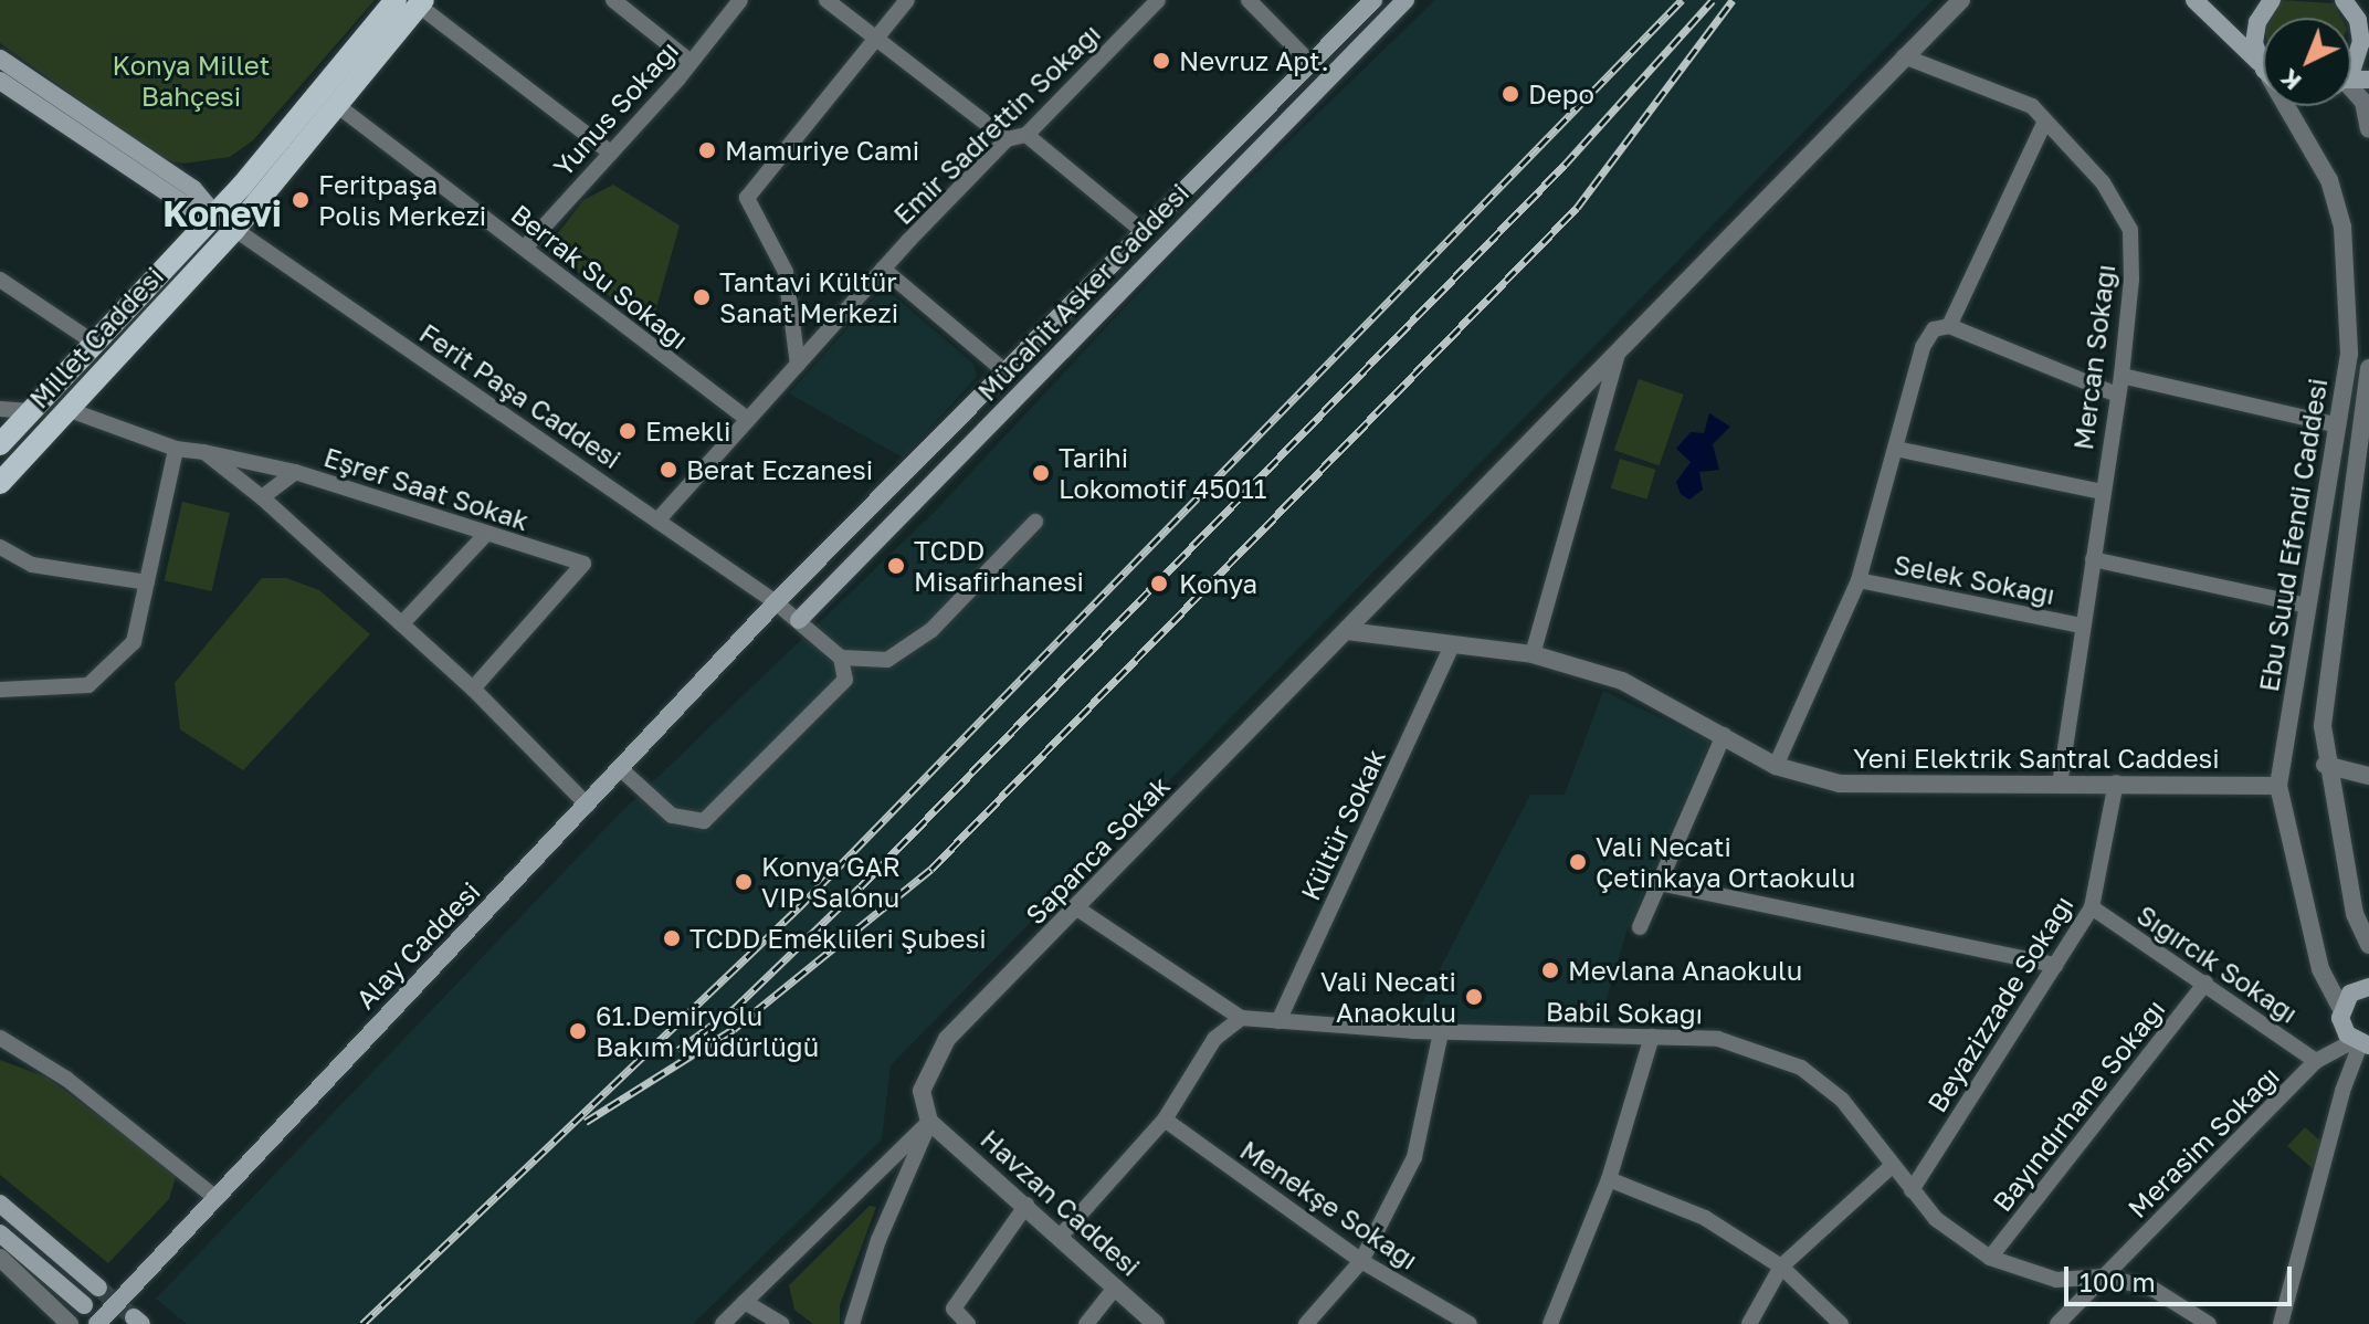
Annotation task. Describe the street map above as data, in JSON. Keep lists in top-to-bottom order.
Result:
{
  "streets": {
    "main road": [
      "Mücahit Asker Caddesi",
      "Millet Caddesi",
      "Ferit Paşa Caddesi",
      "Alay Caddesi"
    ],
    "street": [
      "Yunus Sokağı",
      "Emir Sadrettin Sokağı",
      "Berrak Su Sokağı",
      "Mercan Sokağı",
      "Eşref Saat Sokak",
      "Ebu Suud Efendi Caddesi",
      "Selek Sokağı",
      "Yeni Elektrik Santral Caddesi",
      "Kültür Sokak",
      "Sapanca Sokak",
      "Sığırcık Sokağı",
      "Beyazizzade Sokağı",
      "Babil Sokağı",
      "Bayındırhane Sokağı",
      "Merasim Sokağı",
      "Havzan Caddesi",
      "Menekşe Sokağı"
    ]
  },
  "crossings": [
    ["Yunus Sokağı", "Berrak Su Sokağı"],
    ["Emir Sadrettin Sokağı", "Berrak Su Sokağı"],
    ["Emir Sadrettin Sokağı", "Ferit Paşa Caddesi"],
    ["Berrak Su Sokağı", "Millet Caddesi"],
    ["Mücahit Asker Caddesi", "Ferit Paşa Caddesi"],
    ["Mücahit Asker Caddesi", "Alay Caddesi"],
    ["Millet Caddesi", "Ferit Paşa Caddesi"],
    ["Mercan Sokağı", "Selek Sokağı"],
    ["Mercan Sokağı", "Yeni Elektrik Santral Caddesi"],
    ["Mercan Sokağı", "Sapanca Sokak"],
    ["Ferit Paşa Caddesi", "Alay Caddesi"],
    ["Ebu Suud Efendi Caddesi", "Yeni Elektrik Santral Caddesi"],
    ["Yeni Elektrik Santral Caddesi", "Kültür Sokak"],
    ["Yeni Elektrik Santral Caddesi", "Sapanca Sokak"],
    ["Yeni Elektrik Santral Caddesi", "Beyazizzade Sokağı"],
    ["Kültür Sokak", "Babil Sokağı"],
    ["Sapanca Sokak", "Babil Sokağı"],
    ["Sapanca Sokak", "Havzan Caddesi"],
    ["Sığırcık Sokağı", "Beyazizzade Sokağı"],
    ["Sığırcık Sokağı", "Bayındırhane Sokağı"],
    ["Sığırcık Sokağı", "Merasim Sokağı"],
    ["Beyazizzade Sokağı", "Babil Sokağı"],
    ["Babil Sokağı", "Bayındırhane Sokağı"],
    ["Babil Sokağı", "Merasim Sokağı"]
  ],
  "districts": ["Konevi"],
  "parks": ["Konya Millet Bahçesi"],
  "places": [
    "Nevruz Apt.",
    "Depo",
    "Mamuriye Cami",
    "Feritpaşa Polis Merkezi",
    "Tantavi Kültür Sanat Merkezi",
    "Emekli",
    "Berat Eczanesi",
    "Tarihi Lokomotif 45011",
    "TCDD Misafirhanesi",
    "Konya",
    "Vali Necati Çetinkaya Ortaokulu",
    "Konya GAR VIP Salonu",
    "TCDD Emeklileri Şubesi",
    "Mevlana Anaokulu",
    "Vali Necati Anaokulu",
    "61.Demiryolu Bakım Müdürlüğü"
  ],
  "scale_bar": "100 m",
  "north": "bottom left"
}
